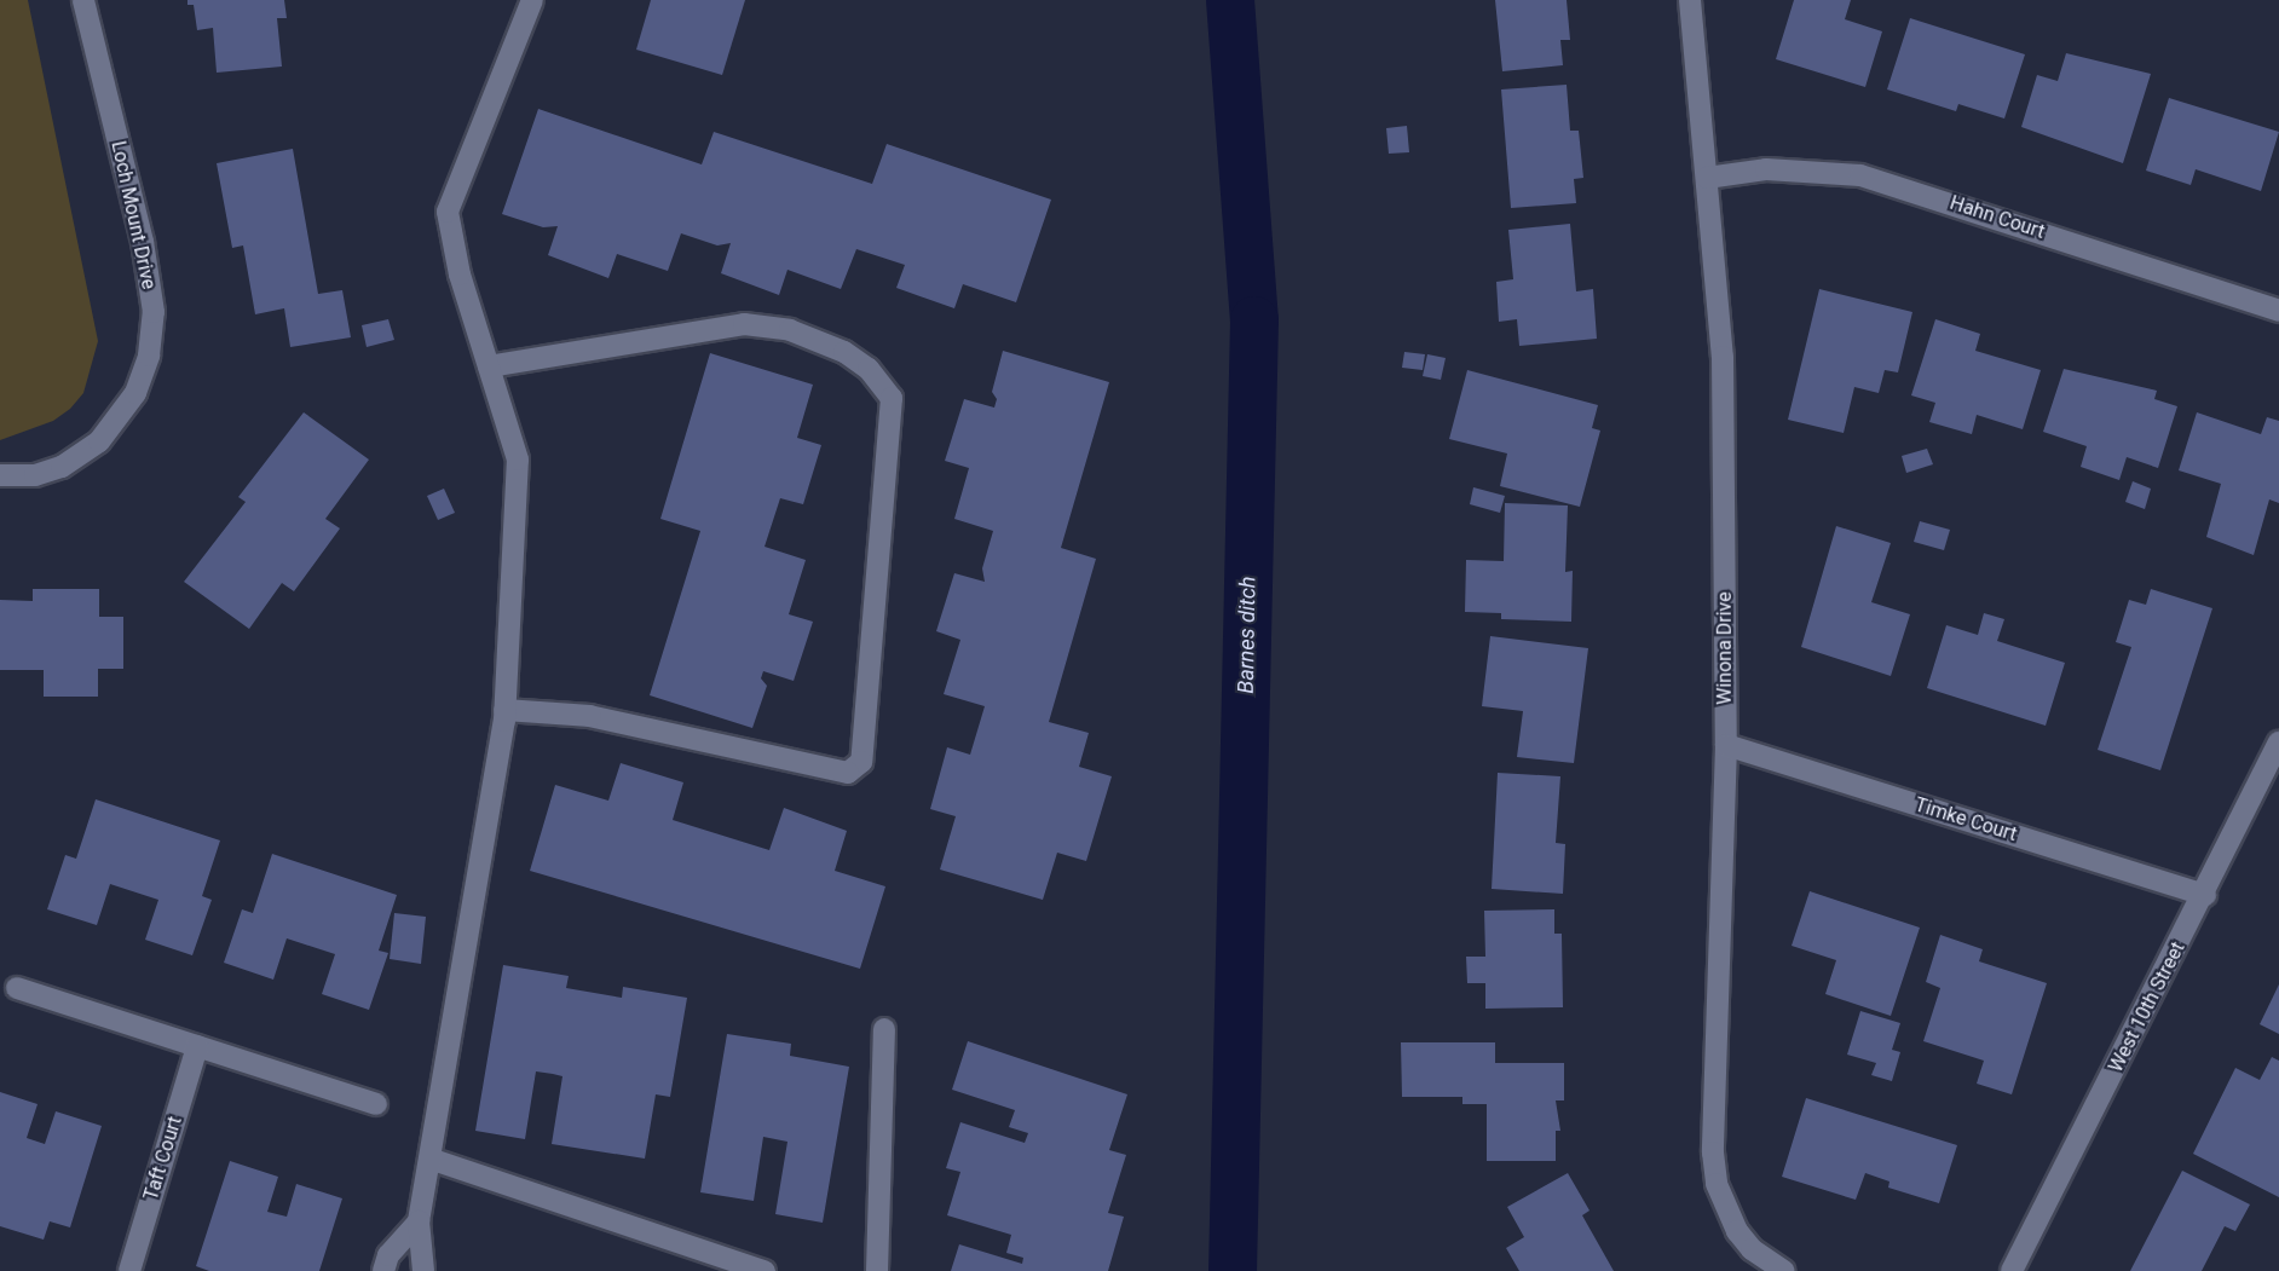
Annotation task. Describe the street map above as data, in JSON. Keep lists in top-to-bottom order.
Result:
{
  "streets": {
    "street": [
      "Loch Mount Drive",
      "Hahn Court",
      "Winona Drive",
      "Timke Court",
      "West 10th Street",
      "Taft Court"
    ]
  },
  "crossings": [
    ["Hahn Court", "Winona Drive"],
    ["Winona Drive", "Timke Court"],
    ["Timke Court", "West 10th Street"]
  ],
  "water": ["Barnes ditch"]
}
